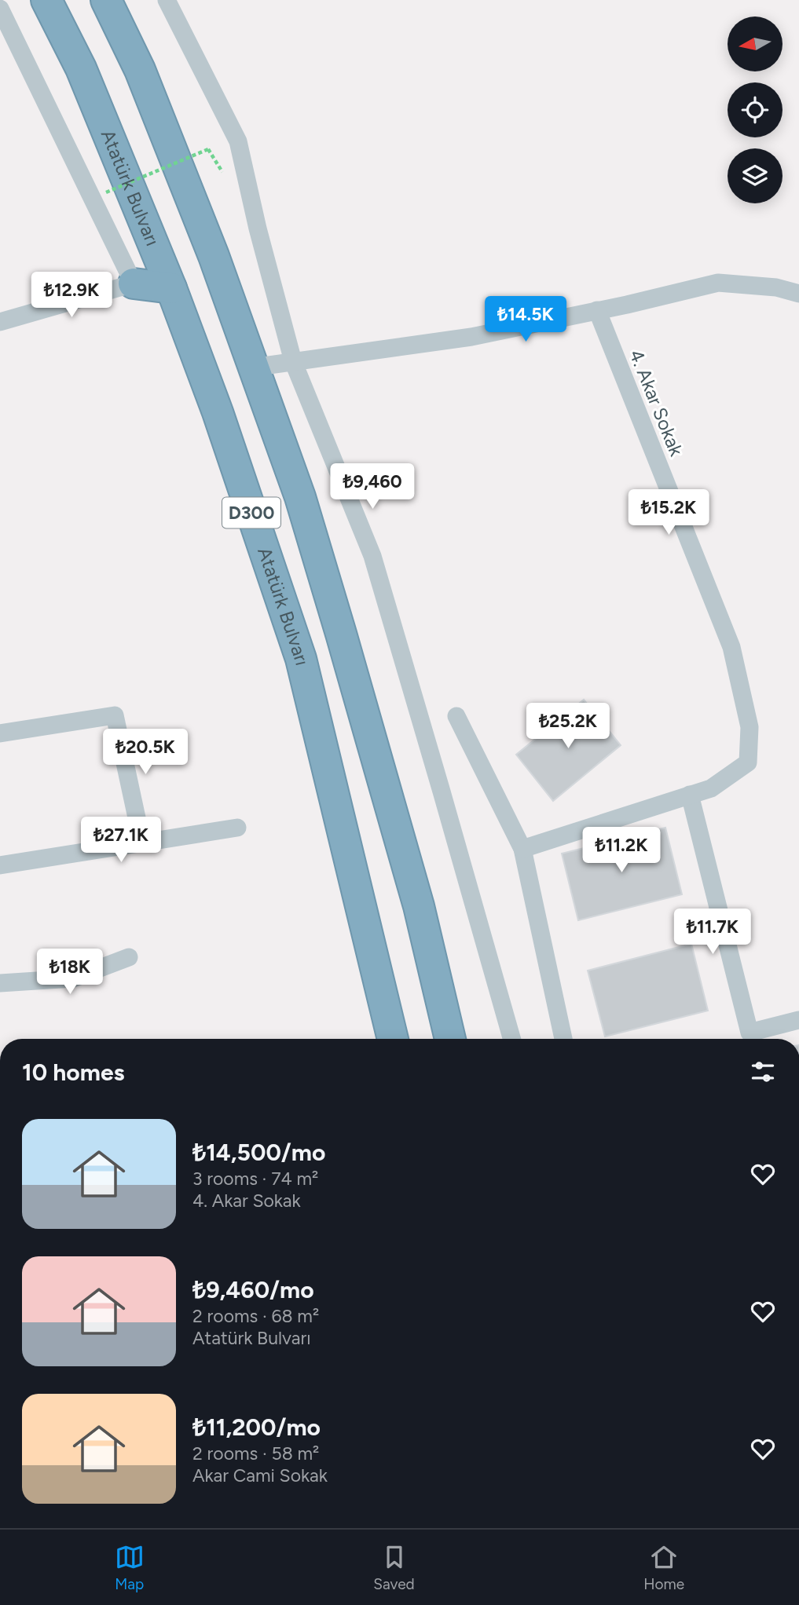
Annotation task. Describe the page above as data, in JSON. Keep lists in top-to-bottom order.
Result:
{
  "streets": {
    "highway": ["Atatürk Bulvarı", "D300"],
    "street": ["4. Akar Sokak"]
  },
  "north": "left",
  "page": {
    "price": [
      "₺12.9K",
      "₺14.5K",
      "₺9,460",
      "₺15.2K",
      "₺25.2K",
      "₺20.5K",
      "₺27.1K",
      "₺11.2K",
      "₺11.7K",
      "₺18K"
    ],
    "heading": "10 homes",
    "list": [
      {
        "name": "₺14,500/mo",
        "note": "3 rooms · 74 m² · 4. Akar Sokak"
      },
      {
        "name": "₺9,460/mo",
        "note": "2 rooms · 68 m² · Atatürk Bulvarı"
      },
      {
        "name": "₺11,200/mo",
        "note": "2 rooms · 58 m² · Akar Cami Sokak"
      }
    ],
    "tabs": ["Map", "Saved", "Home"]
  }
}
